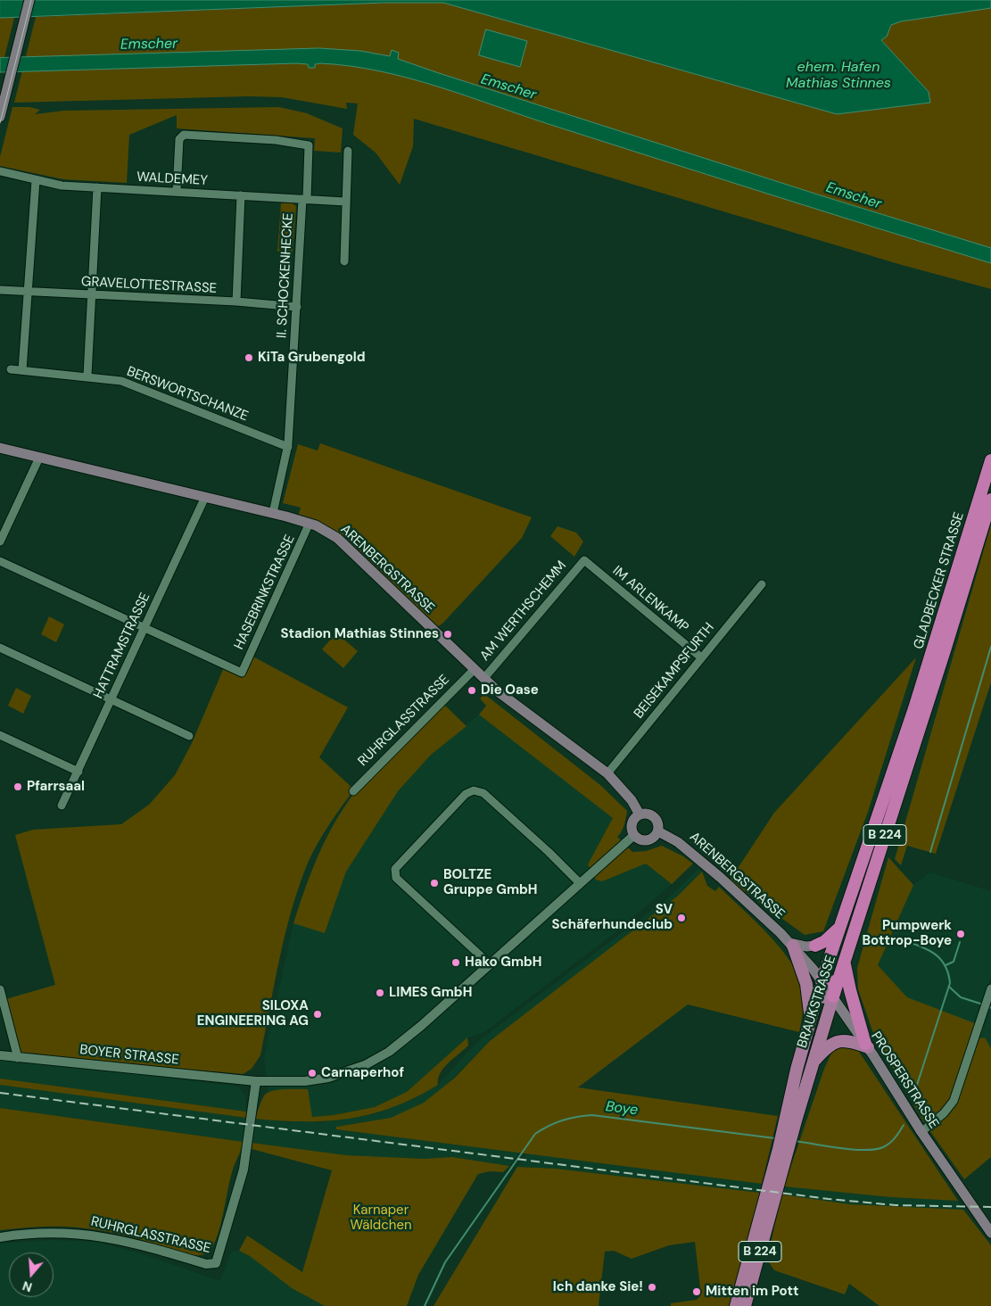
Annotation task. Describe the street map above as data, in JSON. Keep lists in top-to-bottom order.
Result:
{
  "streets": {
    "highway": ["GLADBECKER STRASSE", "B 224", "BRAUKSTRASSE"],
    "main road": ["ARENBERGSTRASSE", "PROSPERSTRASSE"],
    "street": [
      "WALDEMEY",
      "II. SCHOCKENHECKE",
      "GRAVELOTTESTRASSE",
      "BERSWORTSCHANZE",
      "HASEBRINKSTRASSE",
      "IM ARLENKAMP",
      "AM WERTHSCHEMM",
      "HATTRAMSTRASSE",
      "BEISEKAMPSFURTH",
      "RUHRGLASSTRASSE",
      "BOYER STRASSE"
    ]
  },
  "crossings": [
    ["WALDEMEY", "II. SCHOCKENHECKE"],
    ["II. SCHOCKENHECKE", "GRAVELOTTESTRASSE"],
    ["II. SCHOCKENHECKE", "BERSWORTSCHANZE"],
    ["II. SCHOCKENHECKE", "ARENBERGSTRASSE"],
    ["ARENBERGSTRASSE", "HASEBRINKSTRASSE"],
    ["ARENBERGSTRASSE", "AM WERTHSCHEMM"],
    ["ARENBERGSTRASSE", "HATTRAMSTRASSE"],
    ["ARENBERGSTRASSE", "BEISEKAMPSFURTH"],
    ["ARENBERGSTRASSE", "RUHRGLASSTRASSE"],
    ["ARENBERGSTRASSE", "PROSPERSTRASSE"],
    ["GLADBECKER STRASSE", "BRAUKSTRASSE"],
    ["HASEBRINKSTRASSE", "HATTRAMSTRASSE"],
    ["IM ARLENKAMP", "AM WERTHSCHEMM"],
    ["IM ARLENKAMP", "BEISEKAMPSFURTH"],
    ["RUHRGLASSTRASSE", "BOYER STRASSE"],
    ["BRAUKSTRASSE", "PROSPERSTRASSE"]
  ],
  "water": ["Emscher", "ehem. Hafen Mathias Stinnes", "Boye"],
  "parks": ["Karnaper Wäldchen"],
  "places": [
    "KiTa Grubengold",
    "Stadion Mathias Stinnes",
    "Die Oase",
    "Pfarrsaal",
    "BOLTZE Gruppe GmbH",
    "SV Schäferhundeclub",
    "Pumpwerk Bottrop-Boye",
    "Hako GmbH",
    "LIMES GmbH",
    "SILOXA ENGINEERING AG",
    "Carnaperhof",
    "Ich danke Sie!",
    "Mitten im Pott"
  ],
  "north": "bottom"
}
